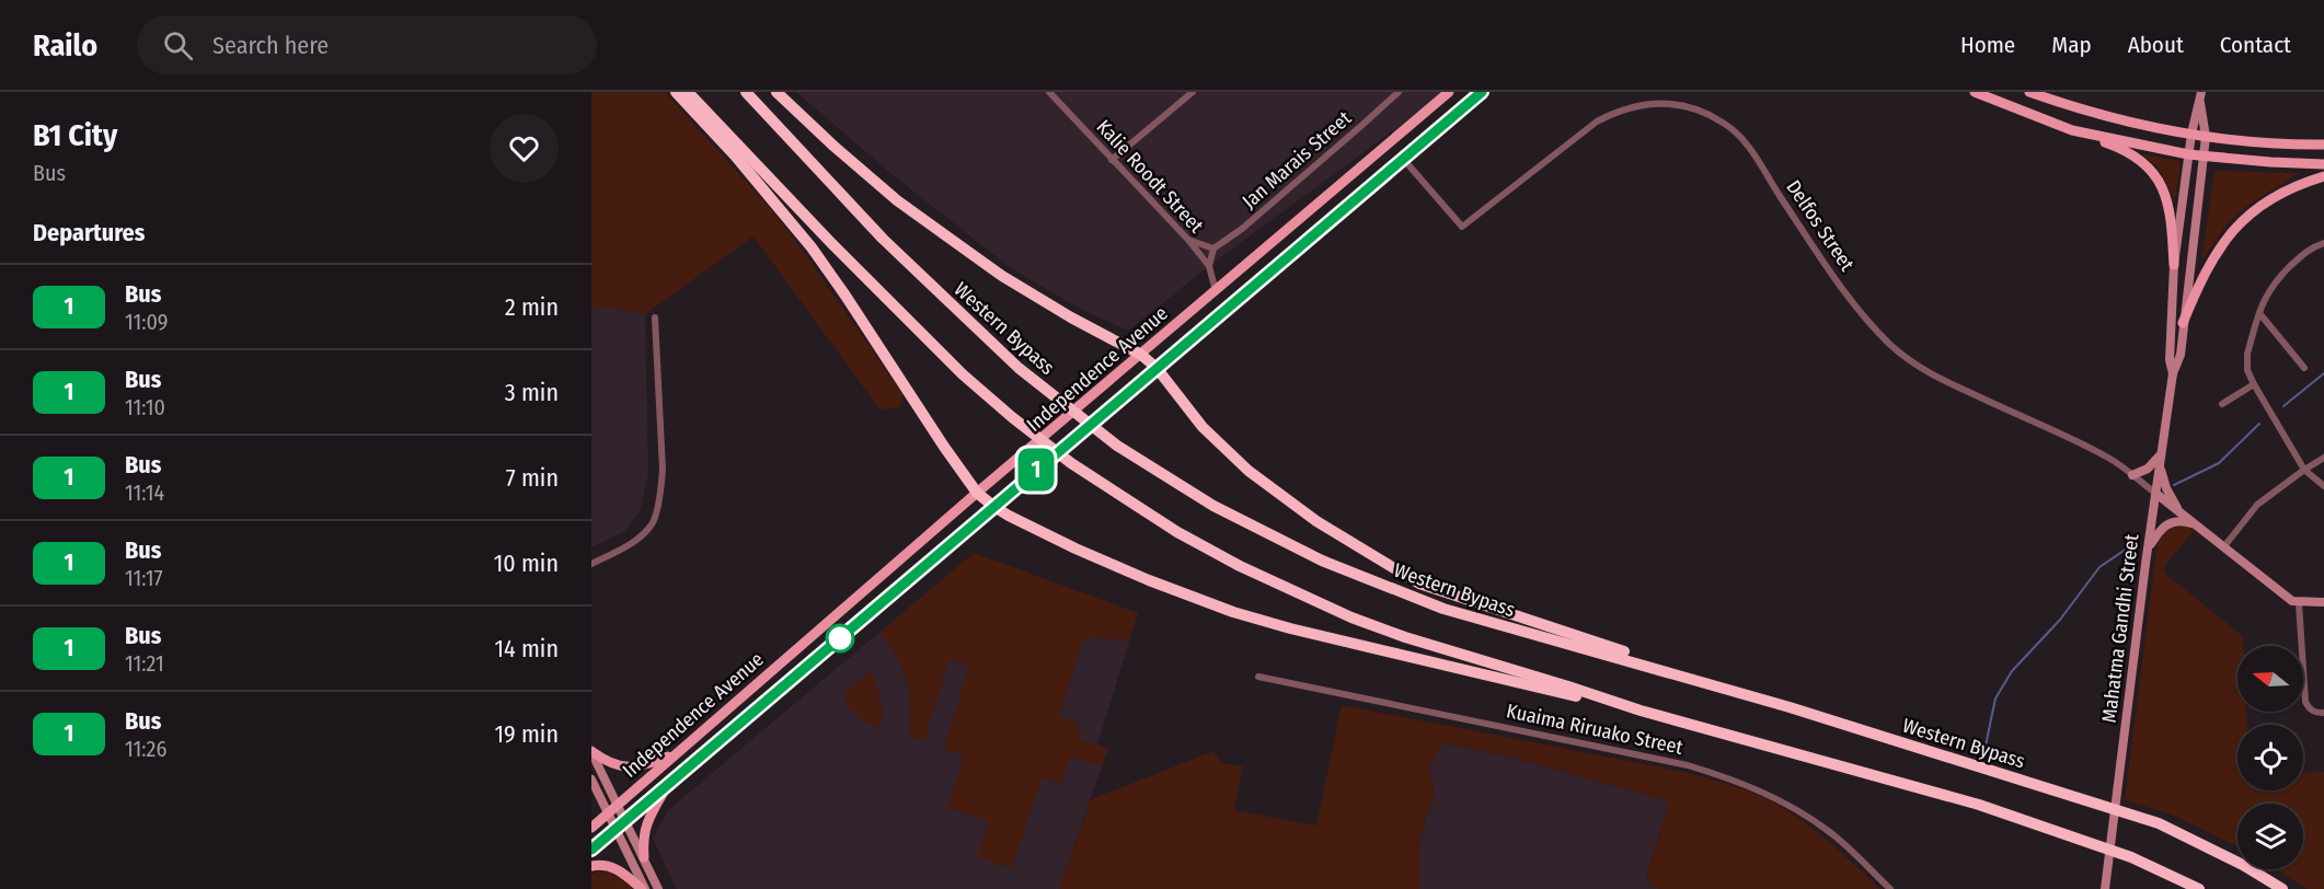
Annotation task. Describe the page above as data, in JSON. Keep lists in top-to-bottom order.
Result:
{
  "streets": {
    "highway": ["Western Bypass"],
    "main road": ["Independence Avenue"],
    "street": [
      "Jan Marais Street",
      "Kalie Roodt Street",
      "Delfos Street",
      "Mahatma Gandhi Street",
      "Kuaima Riruako Street"
    ]
  },
  "crossings": [
    ["Kalie Roodt Street", "Independence Avenue"],
    ["Delfos Street", "Independence Avenue"],
    ["Delfos Street", "Mahatma Gandhi Street"]
  ],
  "lines": ["bus line 1"],
  "north": "left",
  "page": {
    "header": "Railo",
    "search": "Search here",
    "nav": [
      "Home",
      "Map",
      "About",
      "Contact"
    ],
    "heading": [
      ["B1 City", "Bus"],
      "Departures"
    ],
    "on_map": "1",
    "list": [
      {
        "mark": "1",
        "name": "Bus",
        "note": "11:09",
        "value": "2 min"
      },
      {
        "mark": "1",
        "name": "Bus",
        "note": "11:10",
        "value": "3 min"
      },
      {
        "mark": "1",
        "name": "Bus",
        "note": "11:14",
        "value": "7 min"
      },
      {
        "mark": "1",
        "name": "Bus",
        "note": "11:17",
        "value": "10 min"
      },
      {
        "mark": "1",
        "name": "Bus",
        "note": "11:21",
        "value": "14 min"
      },
      {
        "mark": "1",
        "name": "Bus",
        "note": "11:26",
        "value": "19 min"
      }
    ]
  }
}
